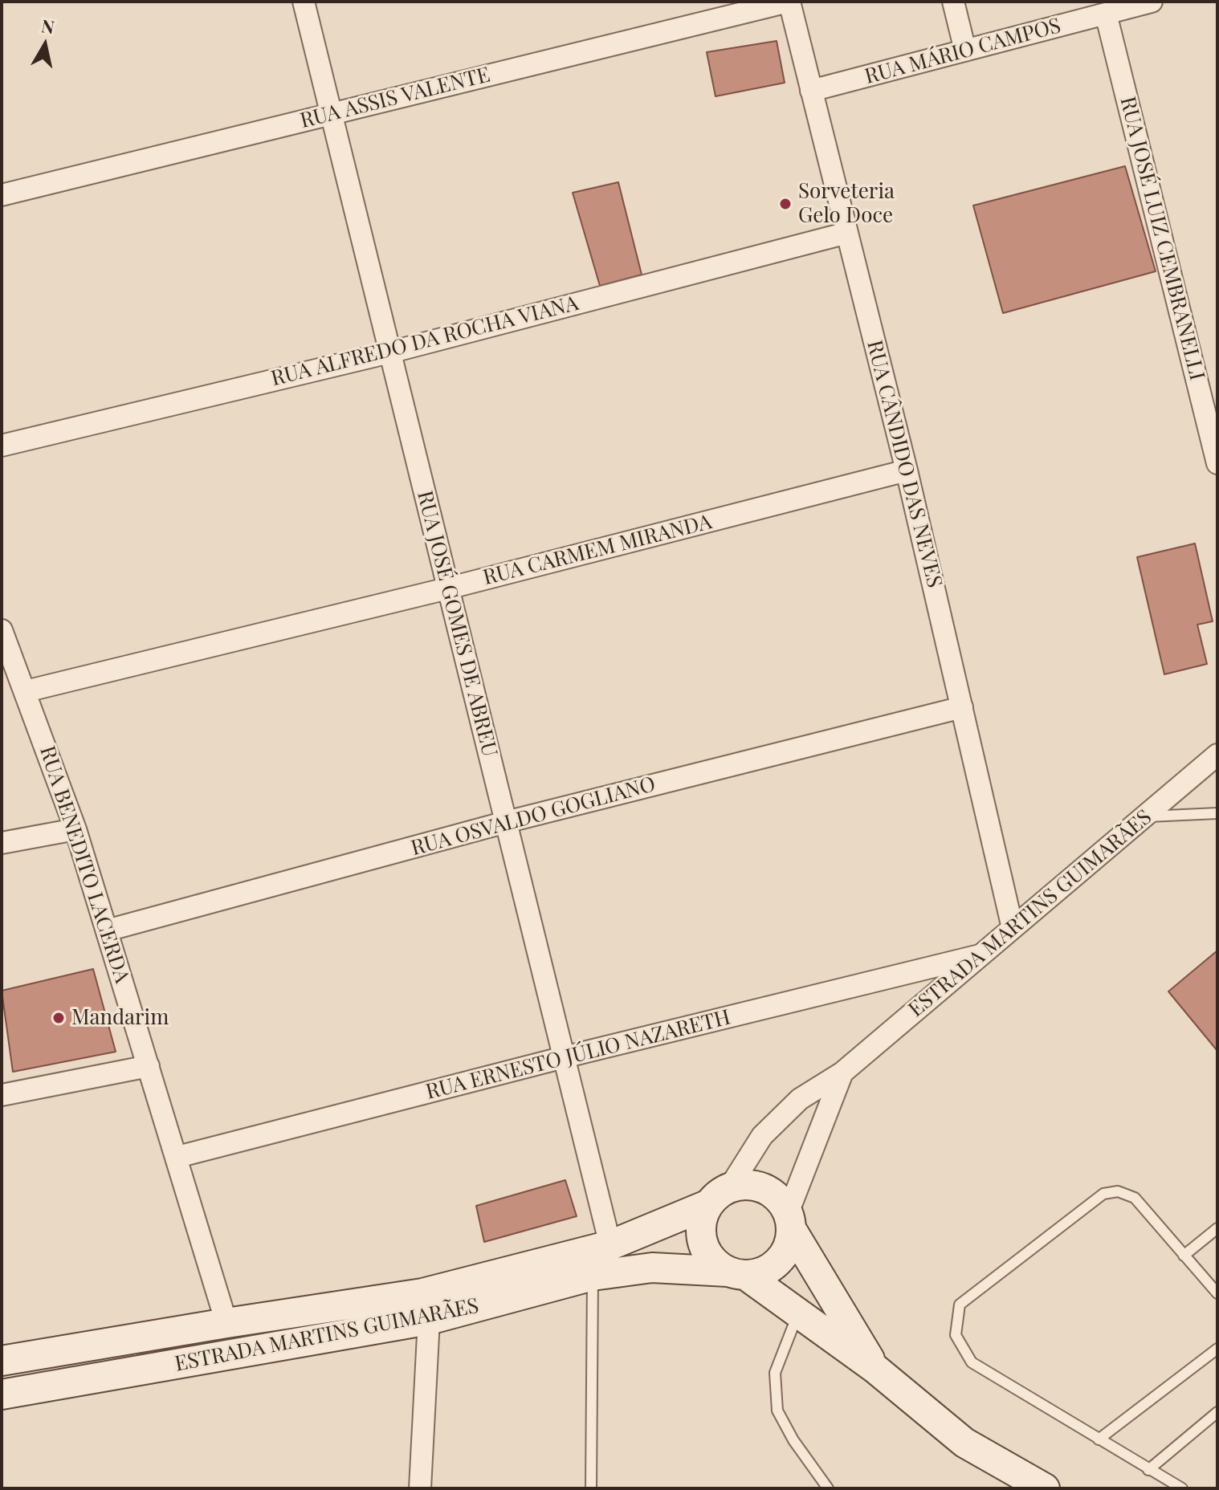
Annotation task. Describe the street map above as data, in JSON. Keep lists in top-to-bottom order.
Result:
{
  "streets": {
    "main road": ["ESTRADA MARTINS GUIMARÃES"],
    "street": [
      "RUA MÁRIO CAMPOS",
      "RUA ASSIS VALENTE",
      "RUA JOSÉ LUIZ CEMBRANELLI",
      "RUA ALFREDO DA ROCHA VIANA",
      "RUA CÂNDIDO DAS NEVES",
      "RUA CARMEM MIRANDA",
      "RUA JOSÉ GOMES DE ABREU",
      "RUA OSVALDO GOGLIANO",
      "RUA BENEDITO LACERDA",
      "RUA ERNESTO JÚLIO NAZARETH"
    ]
  },
  "crossings": [
    ["RUA MÁRIO CAMPOS", "RUA JOSÉ LUIZ CEMBRANELLI"],
    ["RUA MÁRIO CAMPOS", "RUA CÂNDIDO DAS NEVES"],
    ["RUA ASSIS VALENTE", "RUA CÂNDIDO DAS NEVES"],
    ["RUA ASSIS VALENTE", "RUA JOSÉ GOMES DE ABREU"],
    ["RUA ALFREDO DA ROCHA VIANA", "RUA CÂNDIDO DAS NEVES"],
    ["RUA ALFREDO DA ROCHA VIANA", "RUA JOSÉ GOMES DE ABREU"],
    ["RUA CÂNDIDO DAS NEVES", "RUA CARMEM MIRANDA"],
    ["RUA CÂNDIDO DAS NEVES", "RUA OSVALDO GOGLIANO"],
    ["RUA CÂNDIDO DAS NEVES", "ESTRADA MARTINS GUIMARÃES"],
    ["RUA CARMEM MIRANDA", "RUA JOSÉ GOMES DE ABREU"],
    ["RUA CARMEM MIRANDA", "RUA BENEDITO LACERDA"],
    ["RUA JOSÉ GOMES DE ABREU", "RUA OSVALDO GOGLIANO"],
    ["RUA JOSÉ GOMES DE ABREU", "ESTRADA MARTINS GUIMARÃES"],
    ["RUA JOSÉ GOMES DE ABREU", "RUA ERNESTO JÚLIO NAZARETH"],
    ["RUA OSVALDO GOGLIANO", "RUA BENEDITO LACERDA"],
    ["RUA BENEDITO LACERDA", "ESTRADA MARTINS GUIMARÃES"],
    ["RUA BENEDITO LACERDA", "RUA ERNESTO JÚLIO NAZARETH"],
    ["ESTRADA MARTINS GUIMARÃES", "RUA ERNESTO JÚLIO NAZARETH"]
  ],
  "places": ["Sorveteria Gelo Doce", "Mandarim"],
  "north": "top"
}
